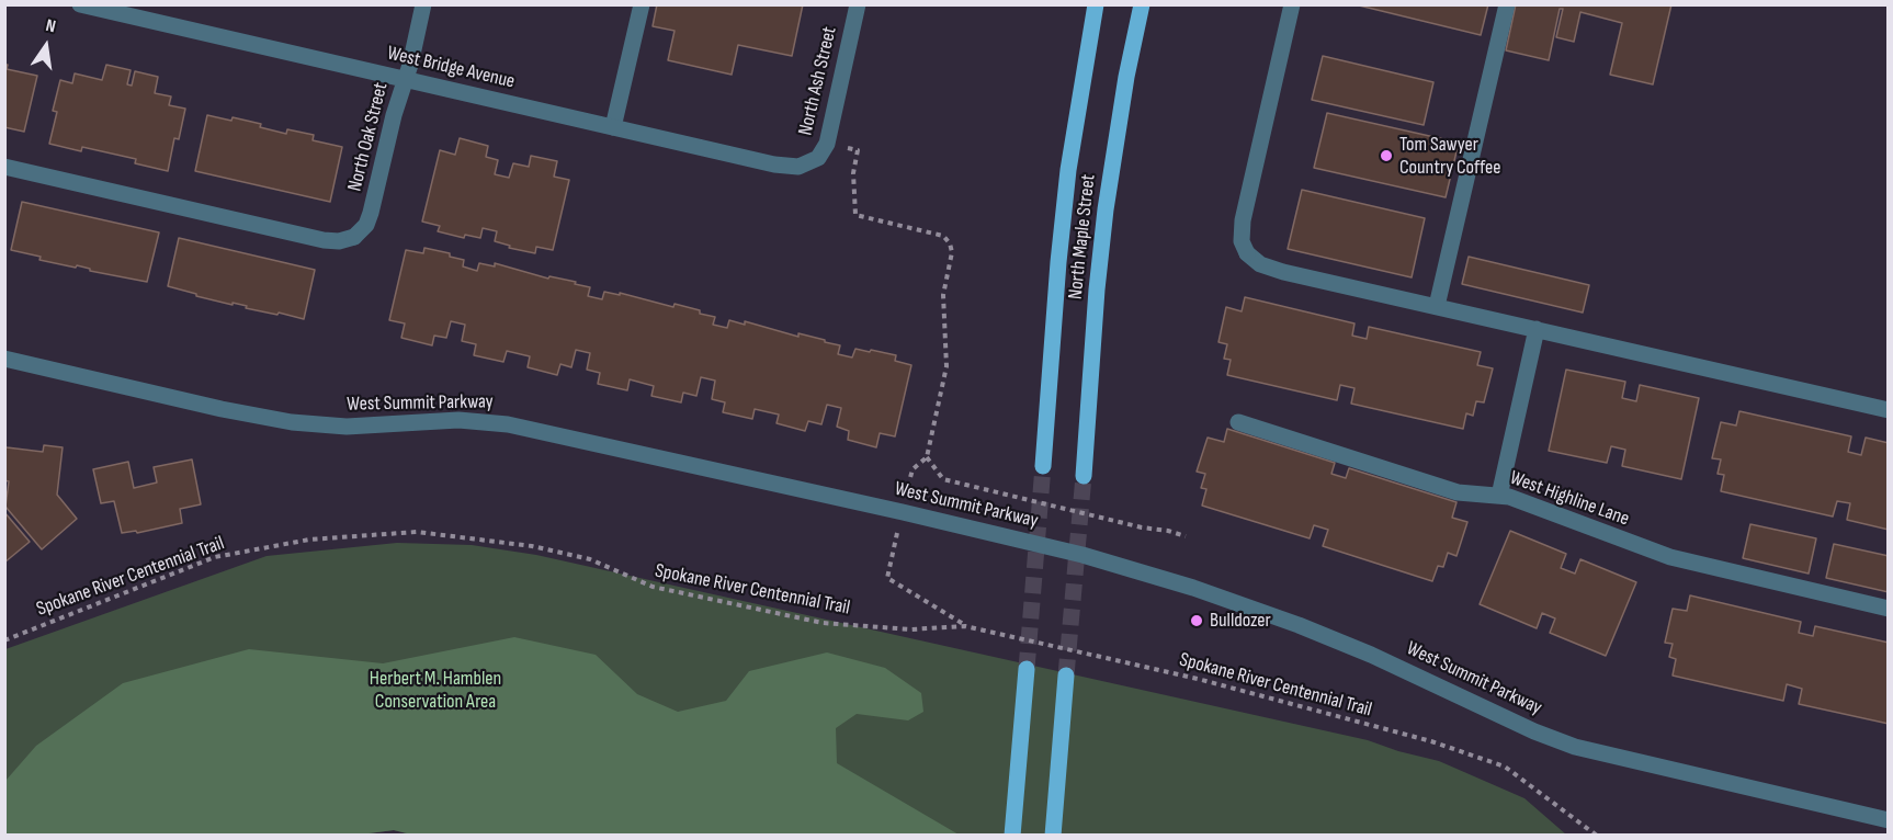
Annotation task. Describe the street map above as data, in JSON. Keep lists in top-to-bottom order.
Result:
{
  "streets": {
    "main road": ["North Maple Street"],
    "street": [
      "West Bridge Avenue",
      "North Ash Street",
      "North Oak Street",
      "West Summit Parkway",
      "West Highline Lane"
    ],
    "path": ["Spokane River Centennial Trail"]
  },
  "crossings": [
    ["West Bridge Avenue", "North Ash Street"],
    ["West Bridge Avenue", "North Oak Street"]
  ],
  "parks": ["Herbert M. Hamblen Conservation Area"],
  "places": ["Tom Sawyer Country Coffee", "Bulldozer"],
  "north": "top"
}
